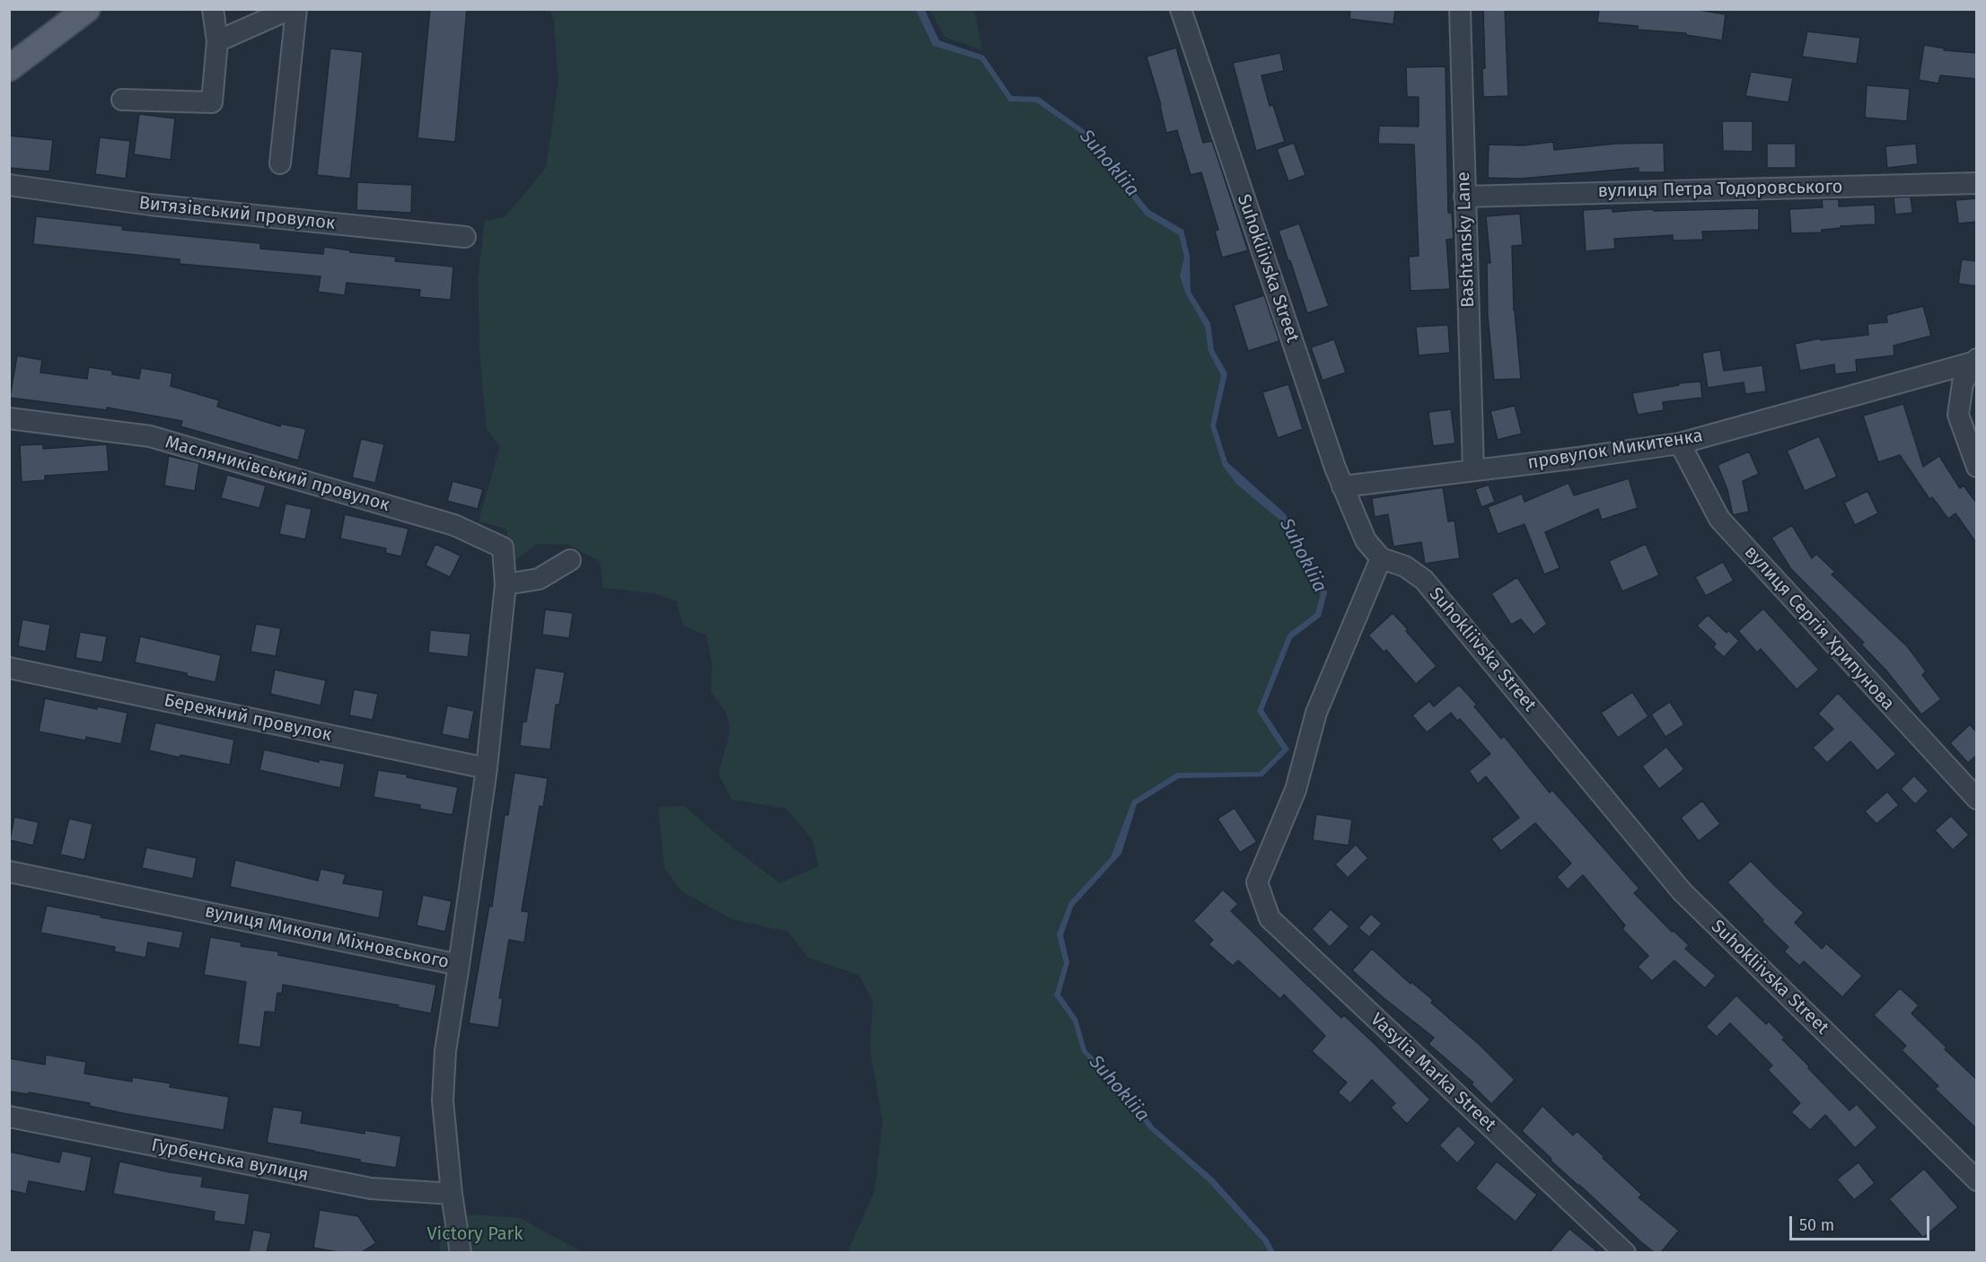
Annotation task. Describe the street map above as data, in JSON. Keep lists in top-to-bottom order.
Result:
{
  "streets": {
    "street": [
      "вулиця Петра Тодоровського",
      "Витязівський провулок",
      "Bashtansky Lane",
      "Suhokliivska Street",
      "провулок Микитенка",
      "Масляниківський провулок",
      "вулиця Сергія Хрипунова",
      "Бережний провулок",
      "вулиця Миколи Міхновського",
      "Vasylia Marka Street",
      "Гурбенська вулиця"
    ]
  },
  "crossings": [
    ["вулиця Петра Тодоровського", "Bashtansky Lane"],
    ["Bashtansky Lane", "провулок Микитенка"],
    ["Suhokliivska Street", "провулок Микитенка"],
    ["Suhokliivska Street", "Vasylia Marka Street"],
    ["провулок Микитенка", "вулиця Сергія Хрипунова"],
    ["Масляниківський провулок", "вулиця Миколи Міхновського"],
    ["Бережний провулок", "вулиця Миколи Міхновського"]
  ],
  "water": ["Suhokliia"],
  "parks": ["Victory Park"],
  "scale_bar": "50 m"
}
